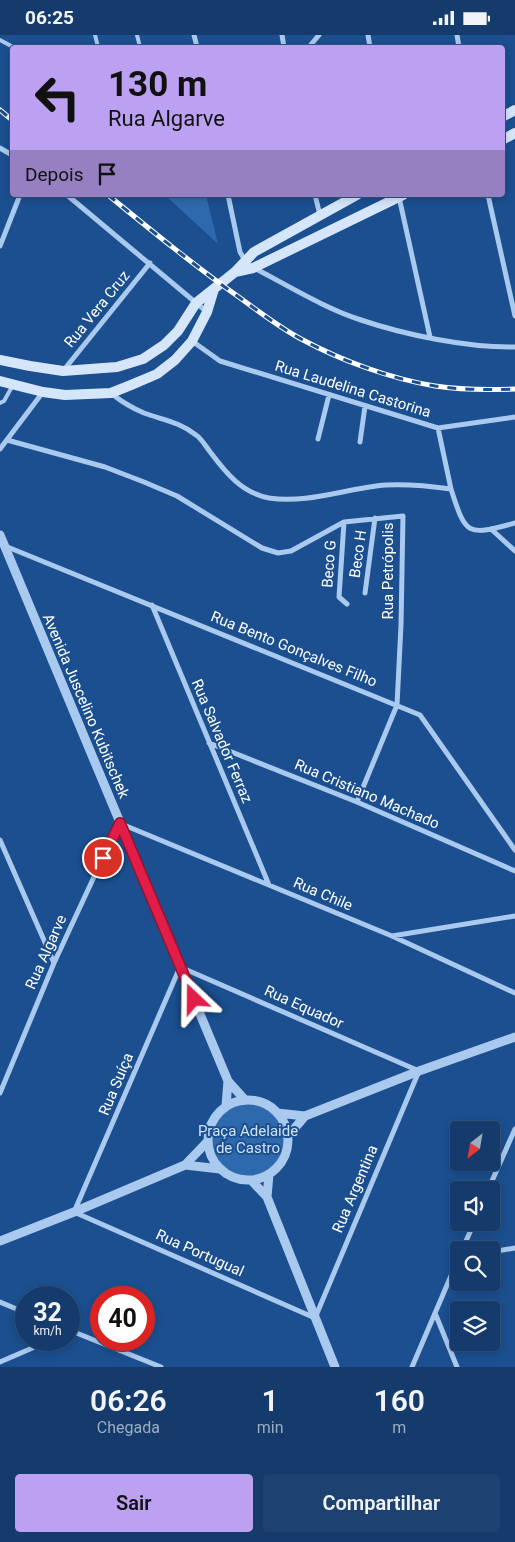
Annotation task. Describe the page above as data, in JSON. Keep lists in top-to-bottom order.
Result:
{
  "streets": {
    "street": [
      "Rua Vera Cruz",
      "Rua Laudelina Castorina",
      "Beco H",
      "Beco G",
      "Rua Petrópolis",
      "Rua Bento Gonçalves Filho",
      "Avenida Juscelino Kubitschek",
      "Rua Salvador Ferraz",
      "Rua Cristiano Machado",
      "Rua Chile",
      "Rua Algarve",
      "Rua Equador",
      "Rua Suíça",
      "Rua Argentina",
      "Rua Portugual"
    ]
  },
  "crossings": [
    ["Beco H", "Rua Petrópolis"],
    ["Beco G", "Rua Petrópolis"],
    ["Rua Petrópolis", "Rua Bento Gonçalves Filho"],
    ["Rua Petrópolis", "Rua Cristiano Machado"],
    ["Rua Bento Gonçalves Filho", "Avenida Juscelino Kubitschek"],
    ["Rua Bento Gonçalves Filho", "Rua Salvador Ferraz"],
    ["Avenida Juscelino Kubitschek", "Rua Chile"],
    ["Avenida Juscelino Kubitschek", "Rua Algarve"],
    ["Avenida Juscelino Kubitschek", "Rua Equador"],
    ["Avenida Juscelino Kubitschek", "Rua Suíça"],
    ["Rua Salvador Ferraz", "Rua Cristiano Machado"],
    ["Rua Salvador Ferraz", "Rua Chile"],
    ["Rua Chile", "Rua Algarve"],
    ["Rua Equador", "Rua Suíça"],
    ["Rua Equador", "Rua Argentina"],
    ["Rua Suíça", "Rua Portugual"],
    ["Rua Argentina", "Rua Portugual"]
  ],
  "parks": ["Praça Adelaide de Castro"],
  "north": "bottom left",
  "page": {
    "status": "06:25",
    "turn": ["130 m", "Rua Algarve"],
    "then": "Depois",
    "speed": "32 km/h",
    "limit": "40",
    "eta": [
      "06:26",
      "Chegada",
      "1",
      "min",
      "160",
      "m"
    ],
    "buttons": ["Sair", "Compartilhar"]
  }
}
